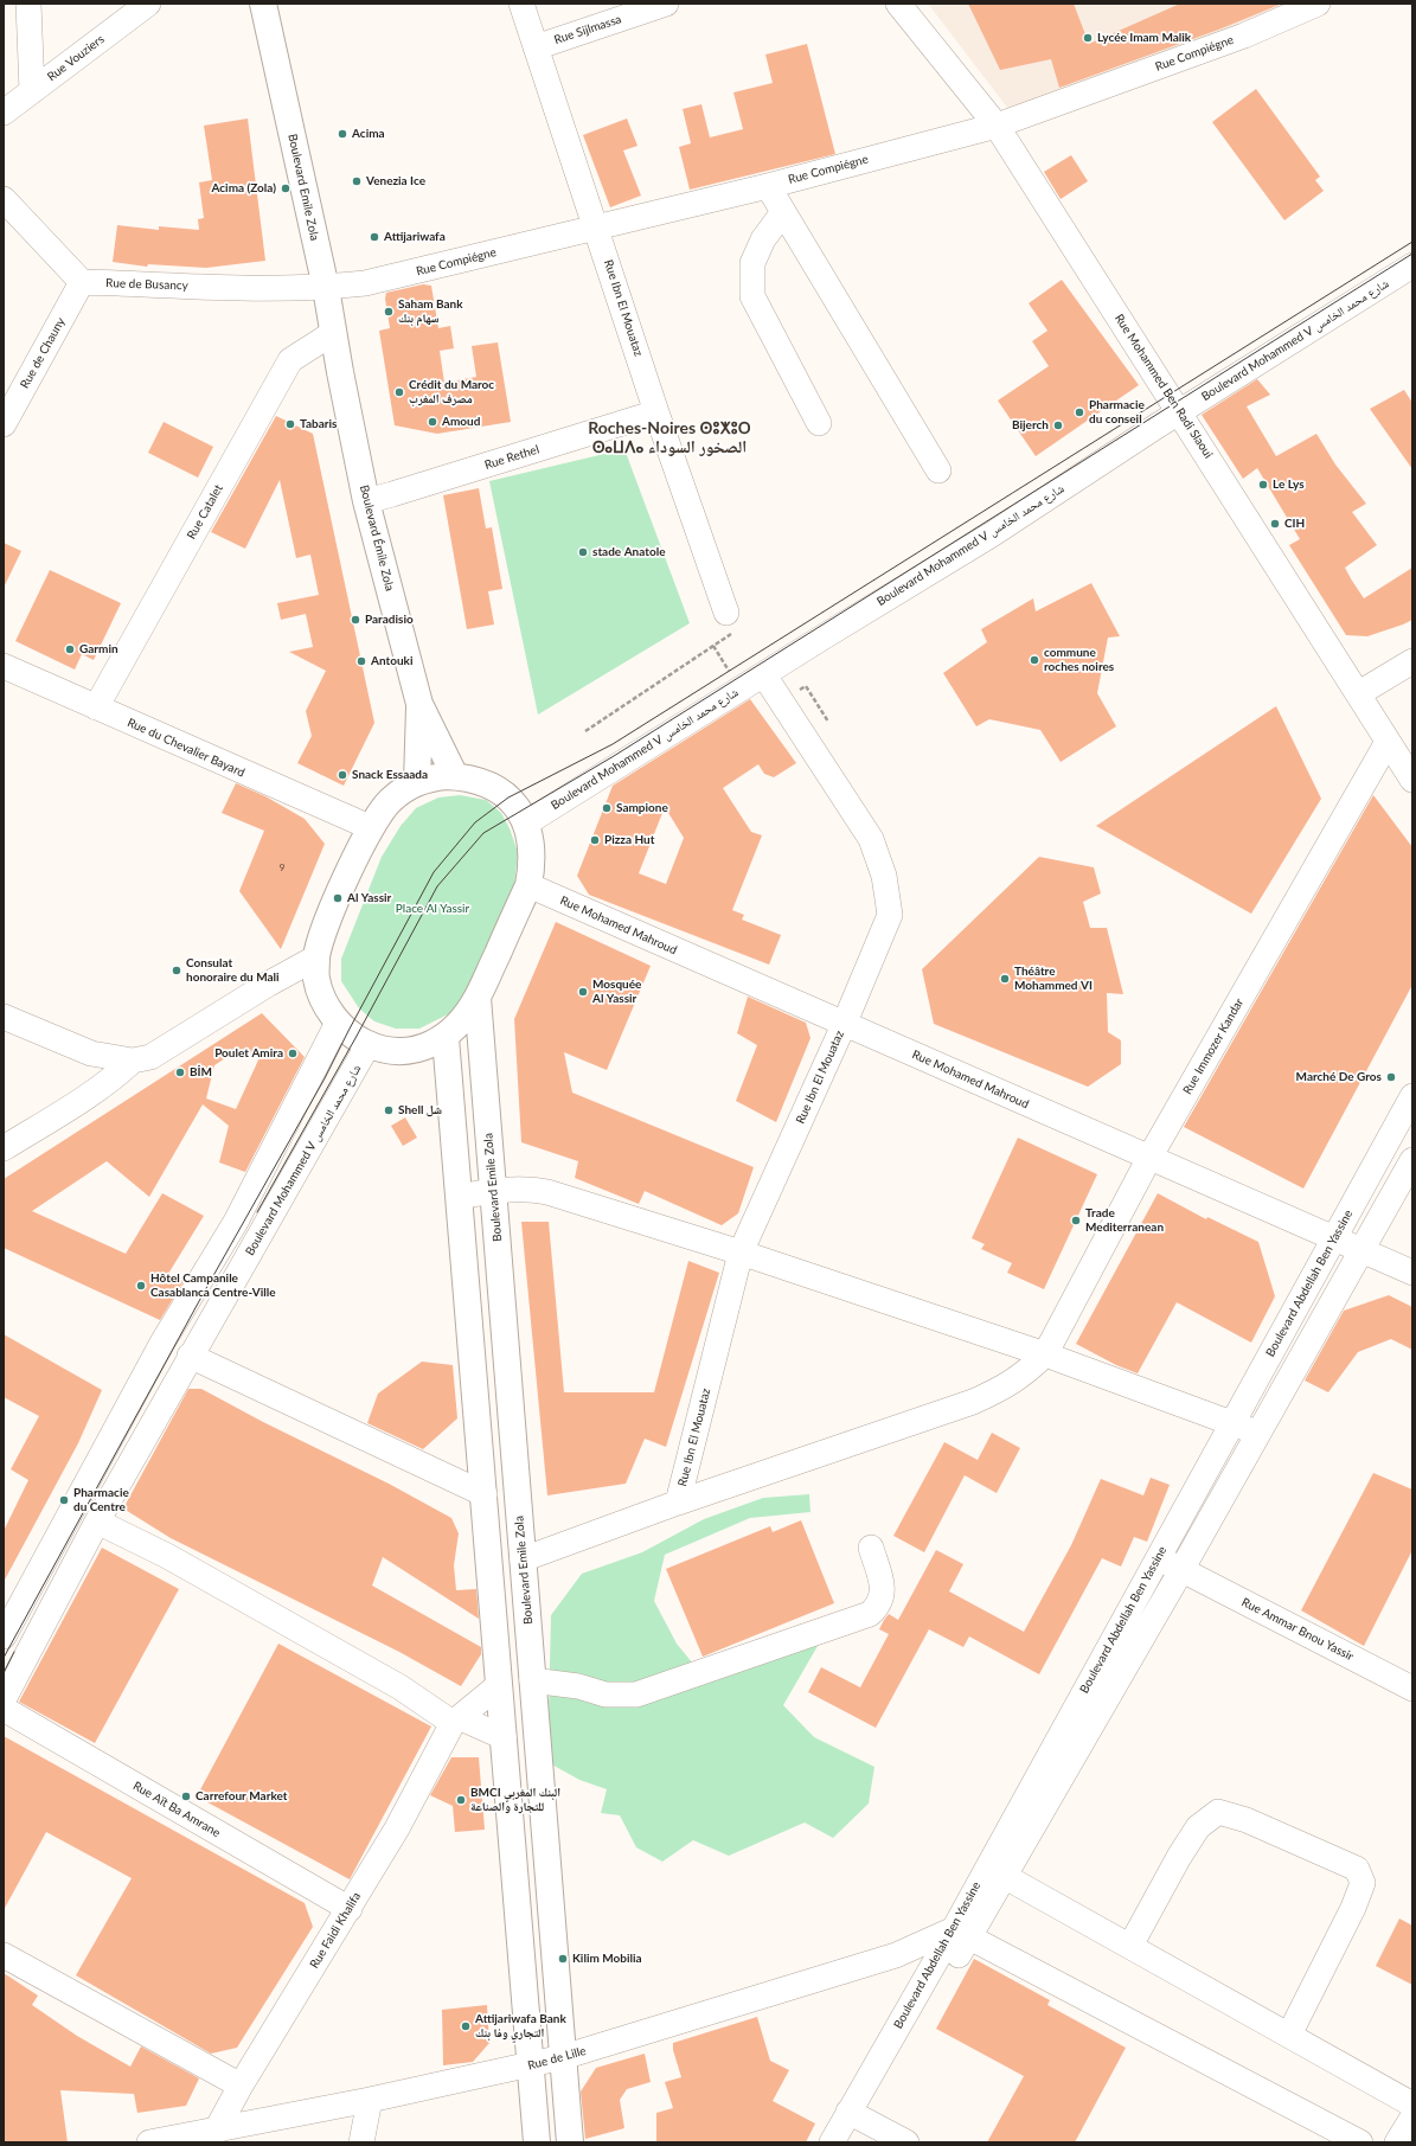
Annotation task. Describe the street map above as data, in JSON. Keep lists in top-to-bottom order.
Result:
{
  "streets": {
    "main road": ["Boulevard Emile Zola", "Boulevard Émile Zola"],
    "street": [
      "Rue Sijlmassa",
      "Rue Compiégne",
      "Rue Vouziers",
      "Rue de Busancy",
      "Rue Ibn El Mouataz",
      "Boulevard Mohammed V شارع محمد الخامس",
      "Rue de Chauny",
      "Rue Mohammed Ben Radi Slaoui",
      "Rue Rethel",
      "Rue Catalet",
      "Rue du Chevalier Bayard",
      "Rue Mohamed Mahroud",
      "Rue Immozer Kandar",
      "Boulevard Abdellah Ben Yassine",
      "Rue Ammar Bnou Yassir",
      "Rue Aït Ba Amrane",
      "Rue Faidi Khalifa",
      "Rue de Lille"
    ]
  },
  "crossings": [
    ["Rue Sijlmassa", "Rue Ibn El Mouataz"],
    ["Rue Compiégne", "Boulevard Emile Zola"],
    ["Rue Compiégne", "Rue de Busancy"],
    ["Rue Compiégne", "Rue Ibn El Mouataz"],
    ["Rue Compiégne", "Rue Mohammed Ben Radi Slaoui"],
    ["Boulevard Emile Zola", "Rue de Busancy"],
    ["Boulevard Emile Zola", "Rue Catalet"],
    ["Boulevard Emile Zola", "Boulevard Émile Zola"],
    ["Boulevard Emile Zola", "Rue Immozer Kandar"],
    ["Boulevard Emile Zola", "Rue de Lille"],
    ["Rue de Busancy", "Rue de Chauny"],
    ["Rue Ibn El Mouataz", "Boulevard Mohammed V شارع محمد الخامس"],
    ["Rue Ibn El Mouataz", "Rue Rethel"],
    ["Rue Ibn El Mouataz", "Rue Mohamed Mahroud"],
    ["Rue Ibn El Mouataz", "Rue Immozer Kandar"],
    ["Boulevard Mohammed V شارع محمد الخامس", "Rue Mohammed Ben Radi Slaoui"],
    ["Rue Mohammed Ben Radi Slaoui", "Rue Immozer Kandar"],
    ["Rue Rethel", "Boulevard Émile Zola"],
    ["Rue Catalet", "Rue du Chevalier Bayard"],
    ["Rue Mohamed Mahroud", "Rue Immozer Kandar"],
    ["Rue Mohamed Mahroud", "Boulevard Abdellah Ben Yassine"],
    ["Boulevard Abdellah Ben Yassine", "Rue Ammar Bnou Yassir"],
    ["Boulevard Abdellah Ben Yassine", "Rue de Lille"],
    ["Rue Aït Ba Amrane", "Rue Faidi Khalifa"],
    ["Rue Faidi Khalifa", "Rue de Lille"]
  ],
  "districts": ["Roches-Noires ⵙⵓⵅⵓⵔ ⵙⴰⵡⴷⴰ الصخور السوداء"],
  "parks": ["Place Al Yassir"],
  "places": [
    "Lycée Imam Malik",
    "Acima",
    "Venezia Ice",
    "Acima (Zola)",
    "Attijariwafa",
    "Saham Bank سهام بنك",
    "Crédit du Maroc مصرف المغرب",
    "Pharmacie du conseil",
    "Amoud",
    "Tabaris",
    "Bijerch",
    "Le Lys",
    "CIH",
    "stade Anatole",
    "Paradisio",
    "Garmin",
    "commune roches noires",
    "Antouki",
    "Snack Essaada",
    "Sampione",
    "Pizza Hut",
    "Al Yassir",
    "Consulat honoraire du Mali",
    "Théâtre Mohammed VI",
    "Mosquée Al Yassir",
    "Poulet Amira",
    "BİM",
    "Marché De Gros",
    "Shell شل",
    "Trade Mediterranean",
    "Hôtel Campanile Casablanca Centre-Ville",
    "Pharmacie du Centre",
    "Carrefour Market",
    "BMCI البنك المغربي للتجارة والصناعة",
    "Kilim Mobilia",
    "Attijariwafa Bank التجاري وفا بنك"
  ],
  "house_numbers": ["9"]
}
